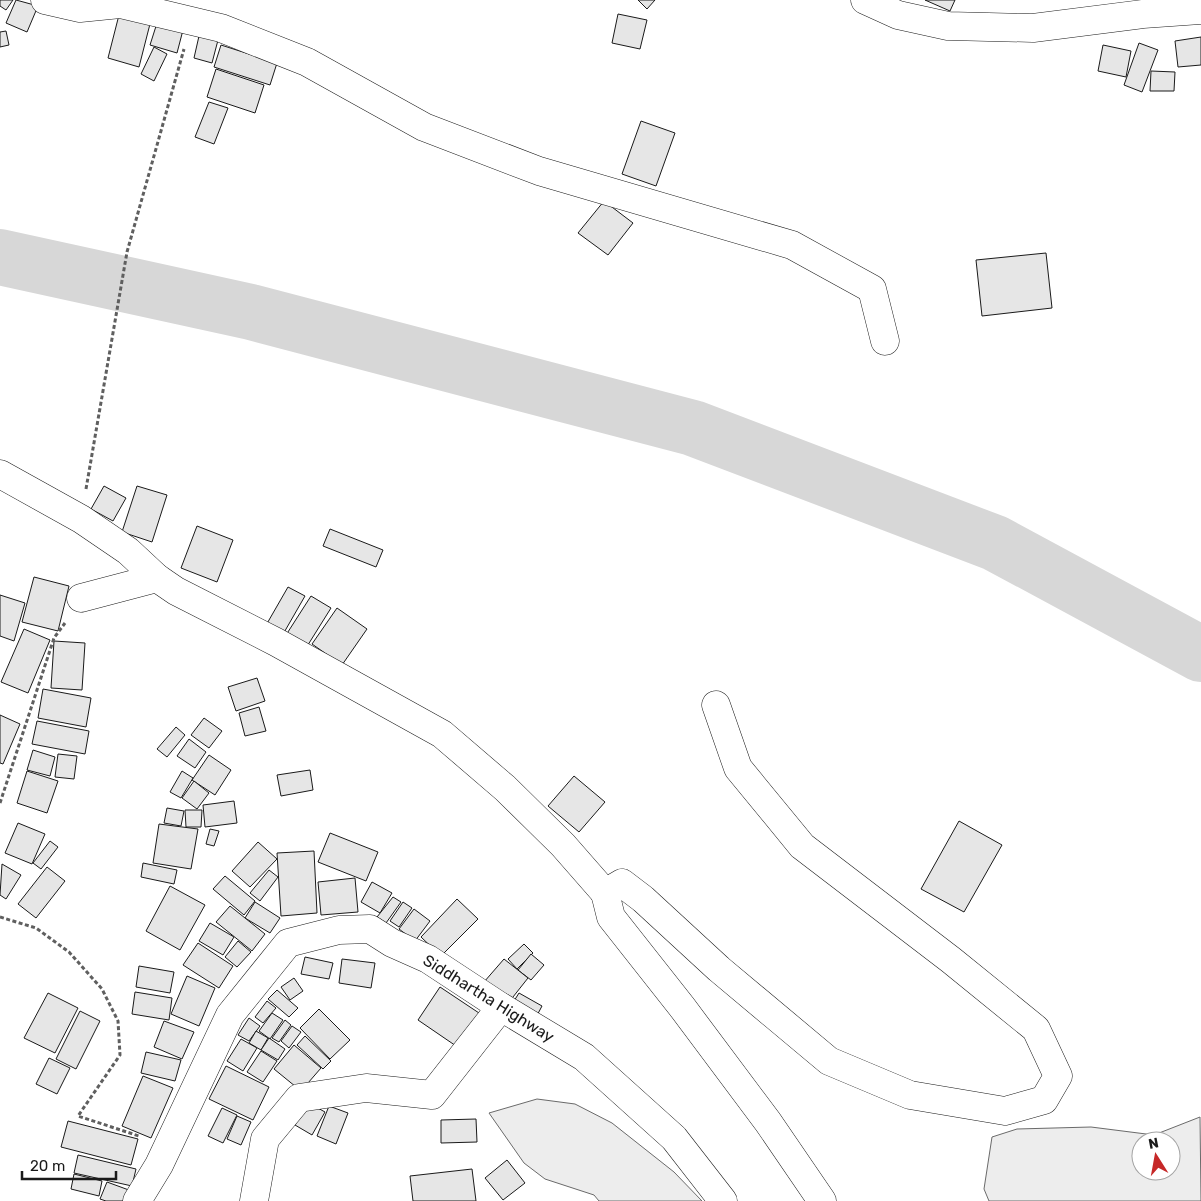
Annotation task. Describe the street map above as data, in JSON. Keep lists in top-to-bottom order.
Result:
{
  "streets": {
    "main road": ["Siddhartha Highway"]
  },
  "scale_bar": "20 m",
  "north": "top"
}
